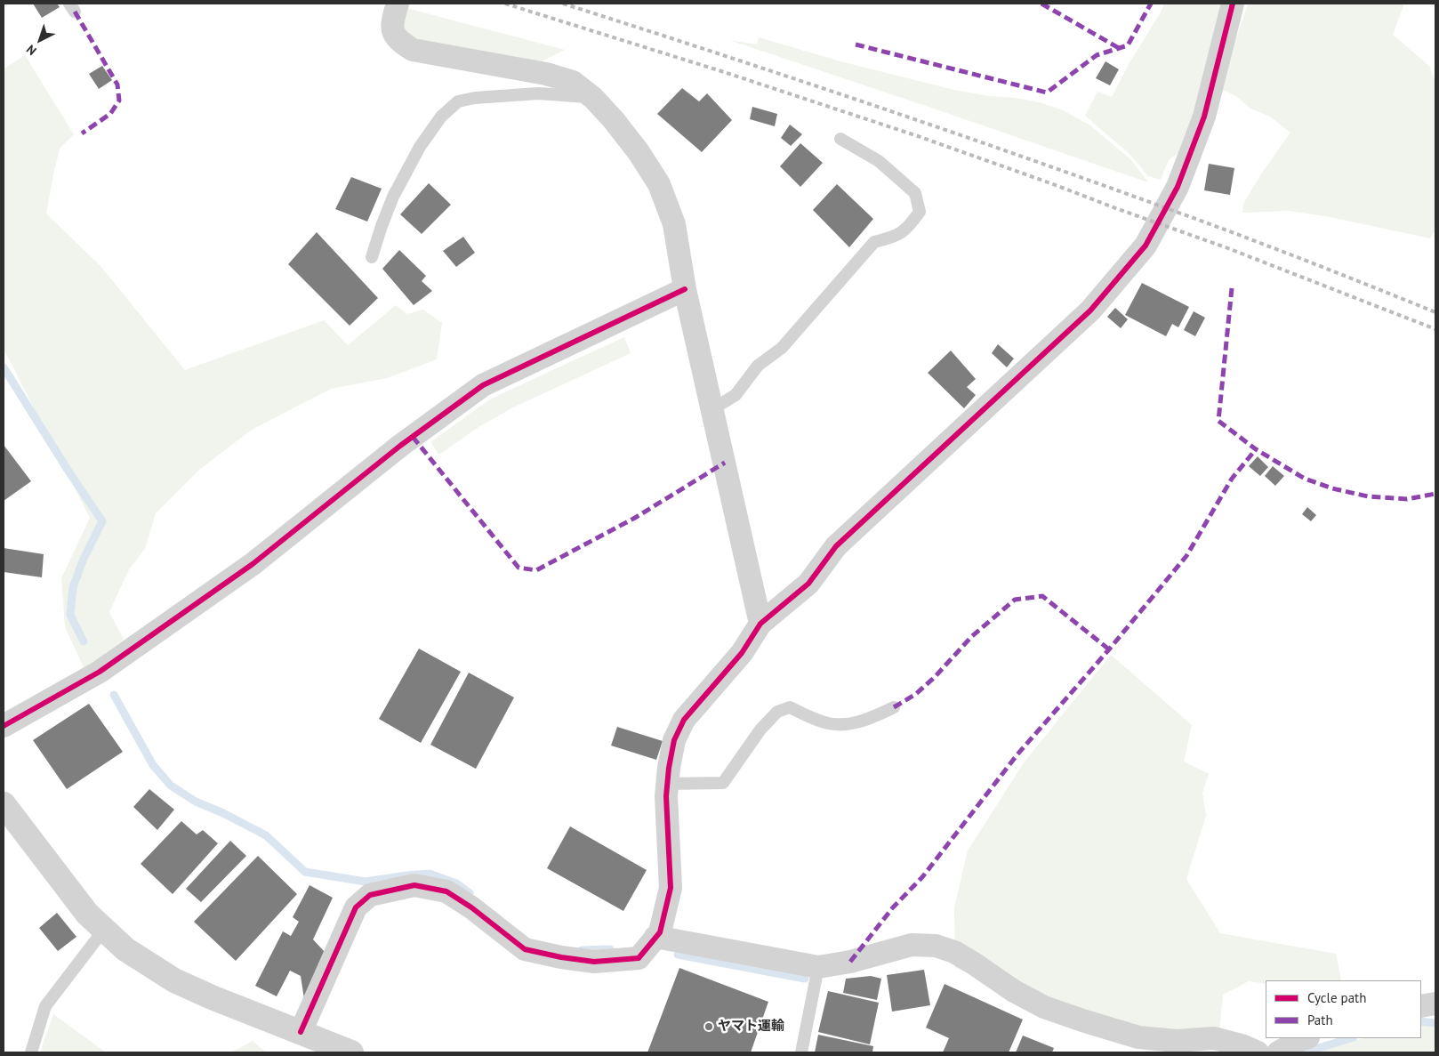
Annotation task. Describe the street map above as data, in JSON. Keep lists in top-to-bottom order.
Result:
{
  "places": ["ヤマト運輸"],
  "legend": ["Cycle path", "Path"],
  "north": "bottom left"
}
